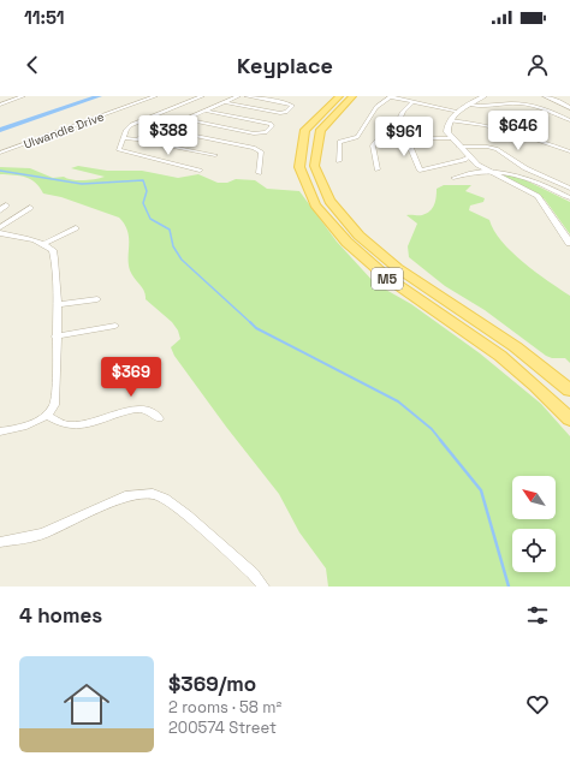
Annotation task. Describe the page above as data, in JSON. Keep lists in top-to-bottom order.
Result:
{
  "streets": {
    "main road": ["M5"],
    "street": ["Ulwandle Drive"]
  },
  "north": "top left",
  "page": {
    "status": "11:51",
    "header": "Keyplace",
    "price": [
      "$646",
      "$388",
      "$961",
      "$369"
    ],
    "heading": "4 homes",
    "list": [
      {
        "name": "$369/mo",
        "note": "2 rooms · 58 m² · 200574 Street"
      }
    ]
  }
}
